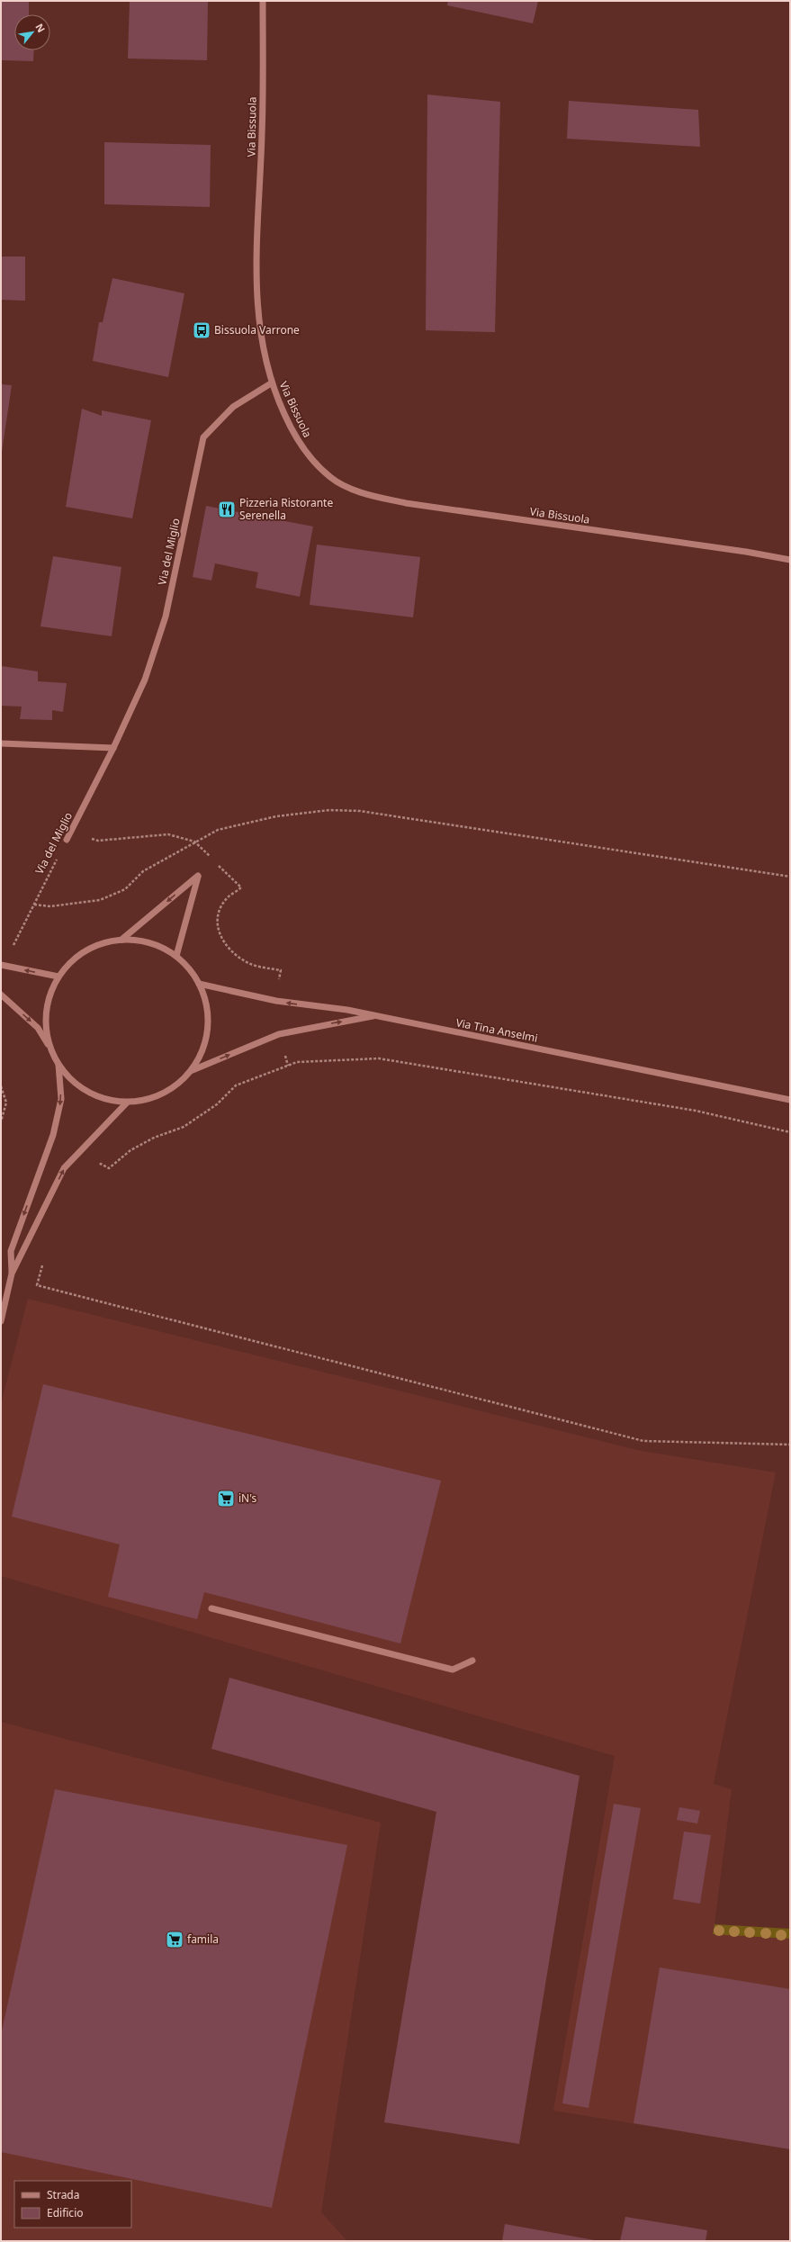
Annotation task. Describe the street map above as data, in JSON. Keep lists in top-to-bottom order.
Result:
{
  "streets": {
    "street": ["Via Bissuola", "Via del Miglio", "Via Tina Anselmi"]
  },
  "crossings": [
    ["Via Bissuola", "Via del Miglio"]
  ],
  "places": {
    "bus stop": ["Bissuola Varrone"],
    "restaurant": ["Pizzeria Ristorante Serenella"],
    "supermarket": ["iN's", "famila"]
  },
  "legend": ["Strada", "Edificio"],
  "north": "top right"
}
